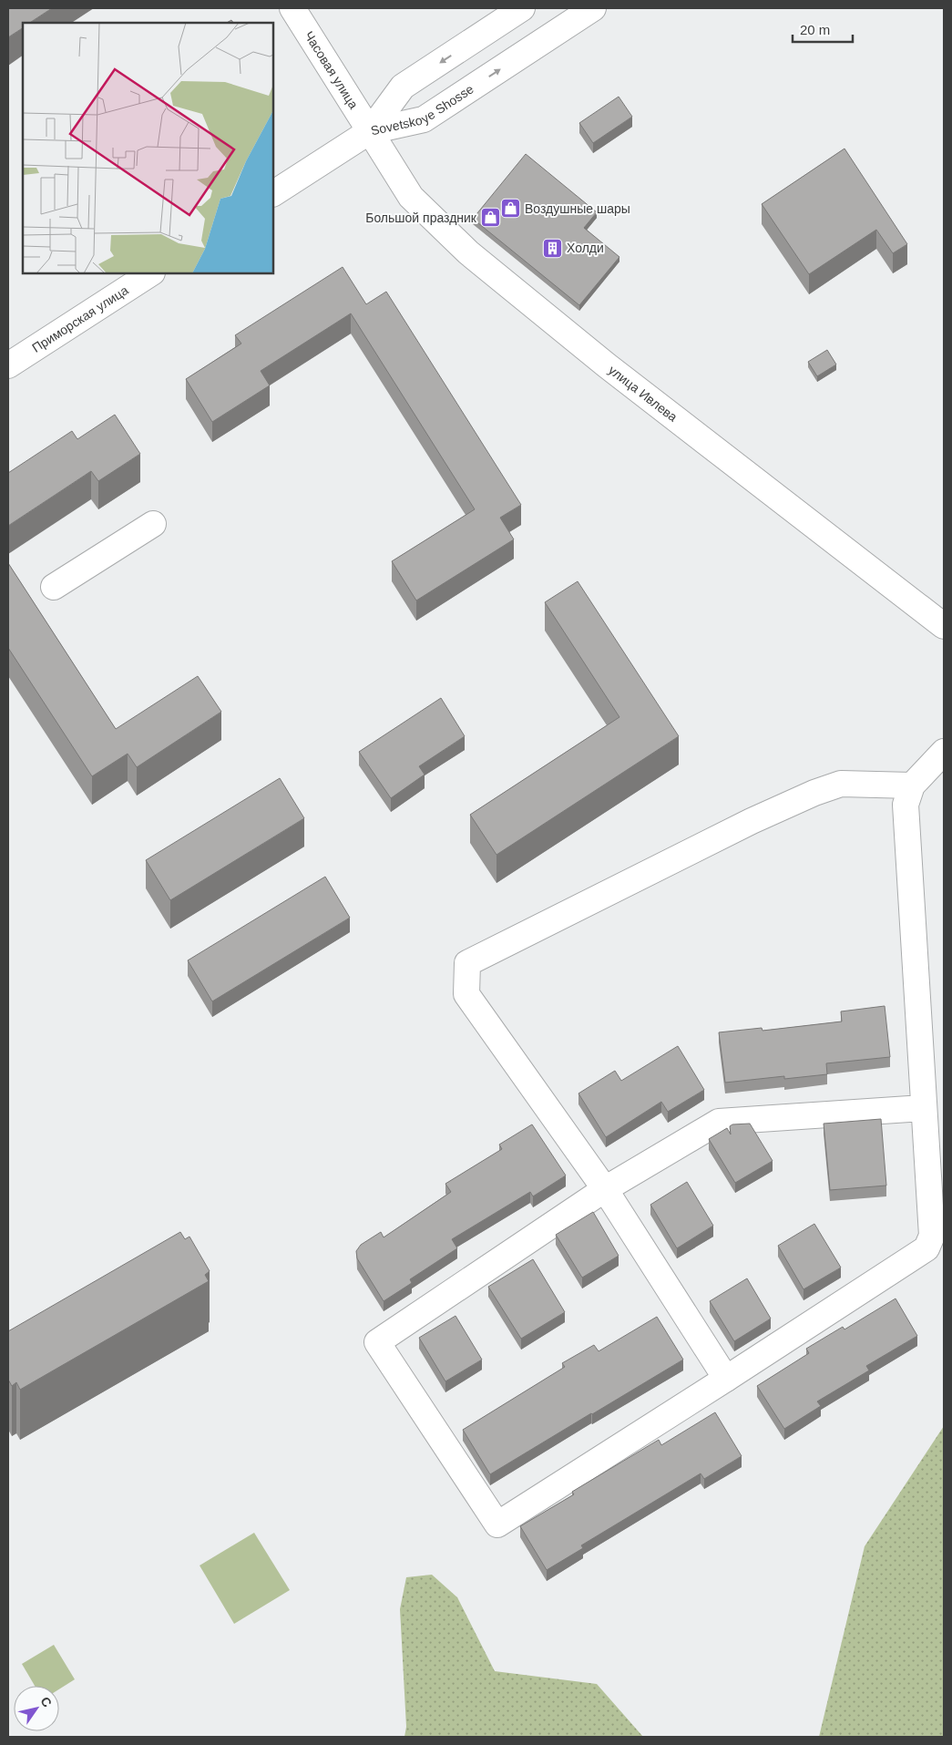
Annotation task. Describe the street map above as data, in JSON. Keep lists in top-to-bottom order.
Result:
{
  "streets": {
    "main road": [
      "Часовая улица",
      "Sovetskoye Shosse",
      "Приморская улица",
      "улица Ивлева"
    ]
  },
  "crossings": [
    ["Часовая улица", "Sovetskoye Shosse"],
    ["Часовая улица", "улица Ивлева"],
    ["Sovetskoye Shosse", "улица Ивлева"]
  ],
  "places": {
    "shop": ["Воздушные шары", "Большой праздник"],
    "building": ["Холди"]
  },
  "scale_bar": "20 m",
  "north": "top right"
}
